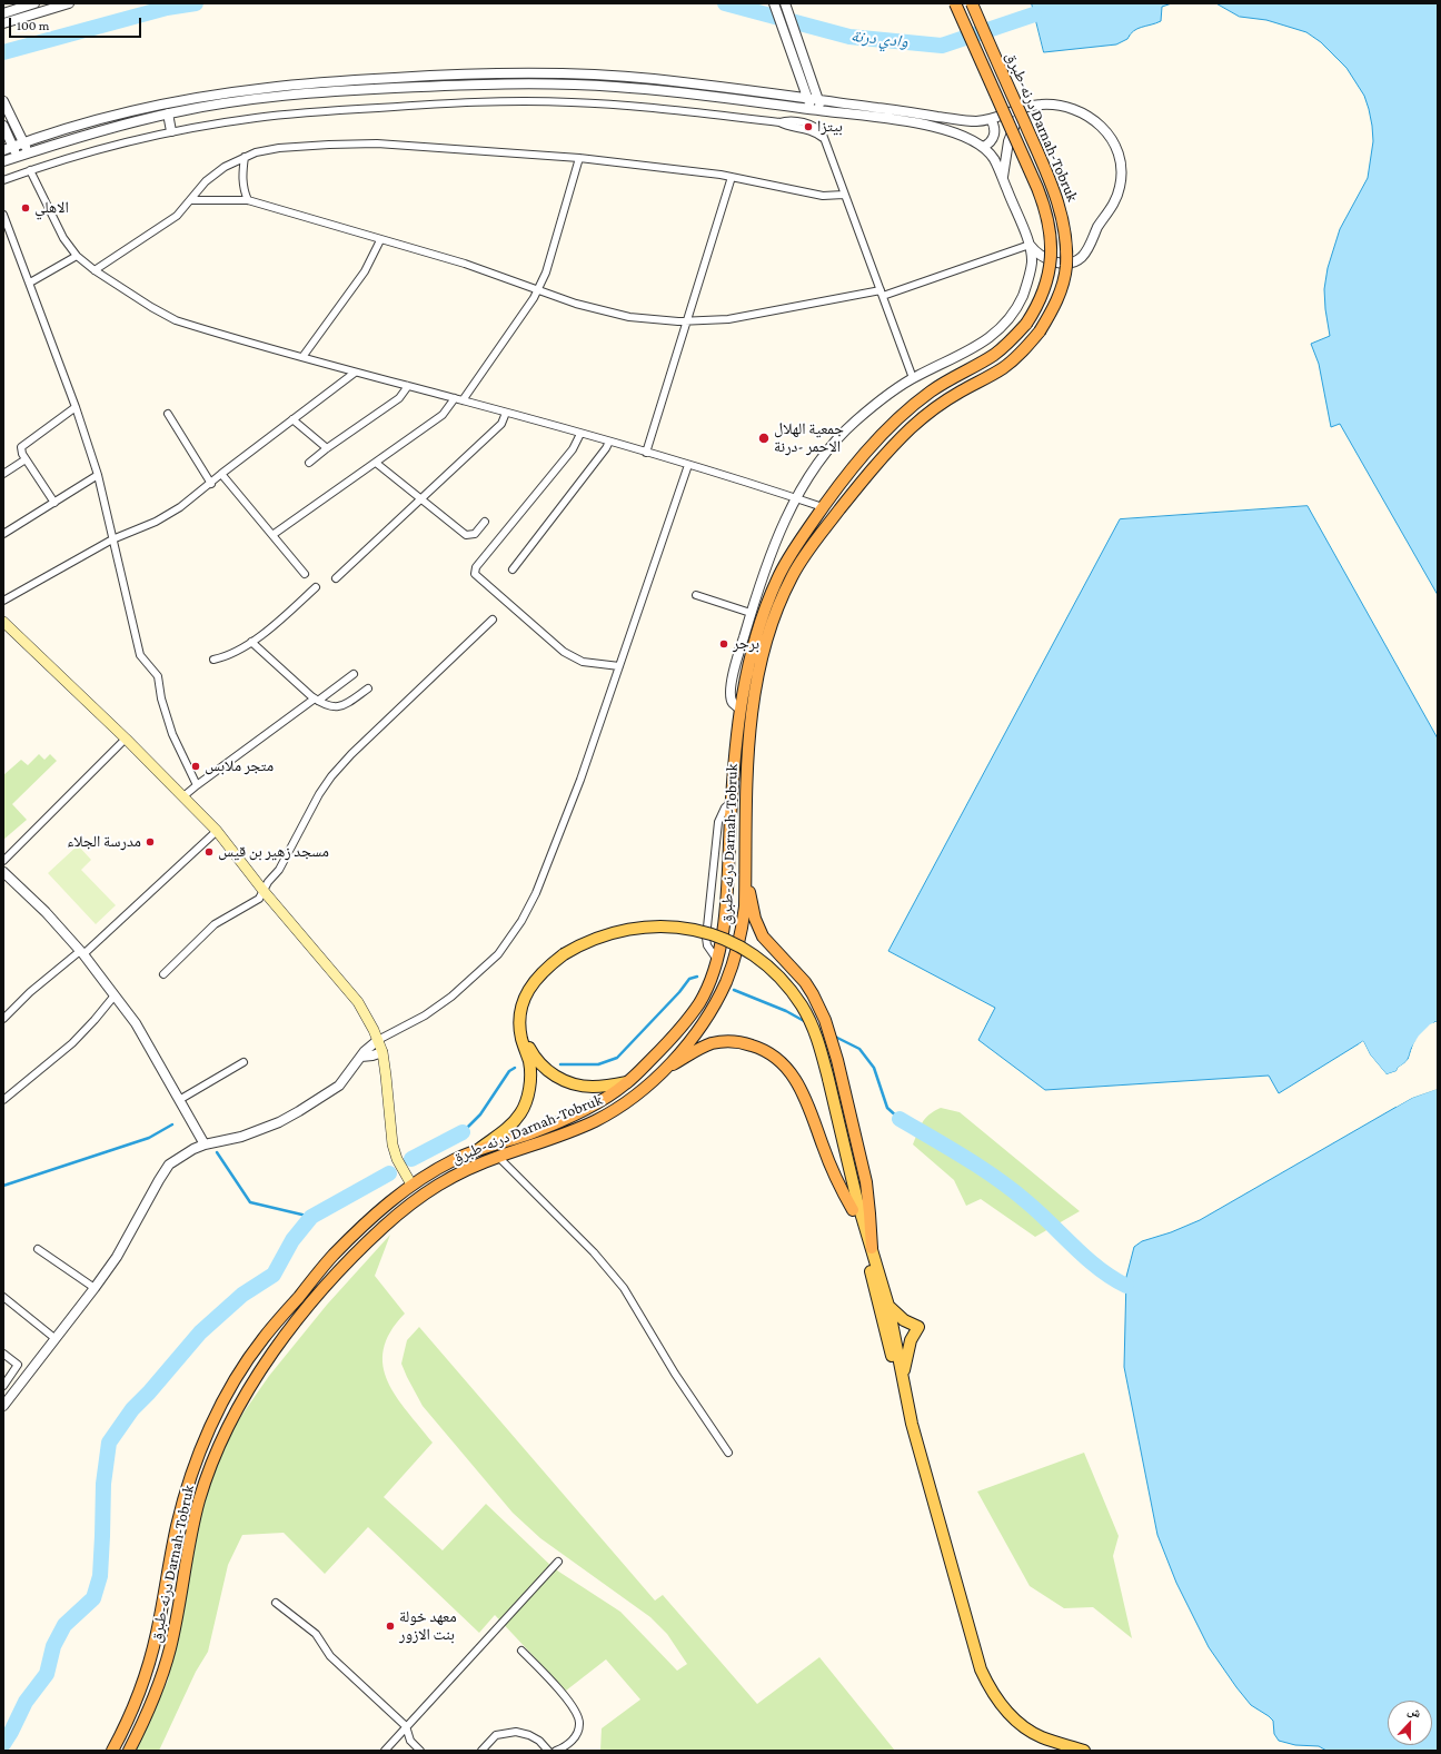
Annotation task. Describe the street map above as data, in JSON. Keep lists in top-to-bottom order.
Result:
{
  "streets": {
    "highway": ["درنه-طبرق Darnah-Tobruk"]
  },
  "water": ["وادي درنة"],
  "places": [
    "بيتزا",
    "الاهلي",
    "جمعية الهلال الاحمر -درنة",
    "برجر",
    "متجر ملابس",
    "مدرسة الجلاء",
    "مسجد زهير بن قيس",
    "معهد خولة بنت الازور"
  ],
  "scale_bar": "100 m",
  "north": "top"
}
